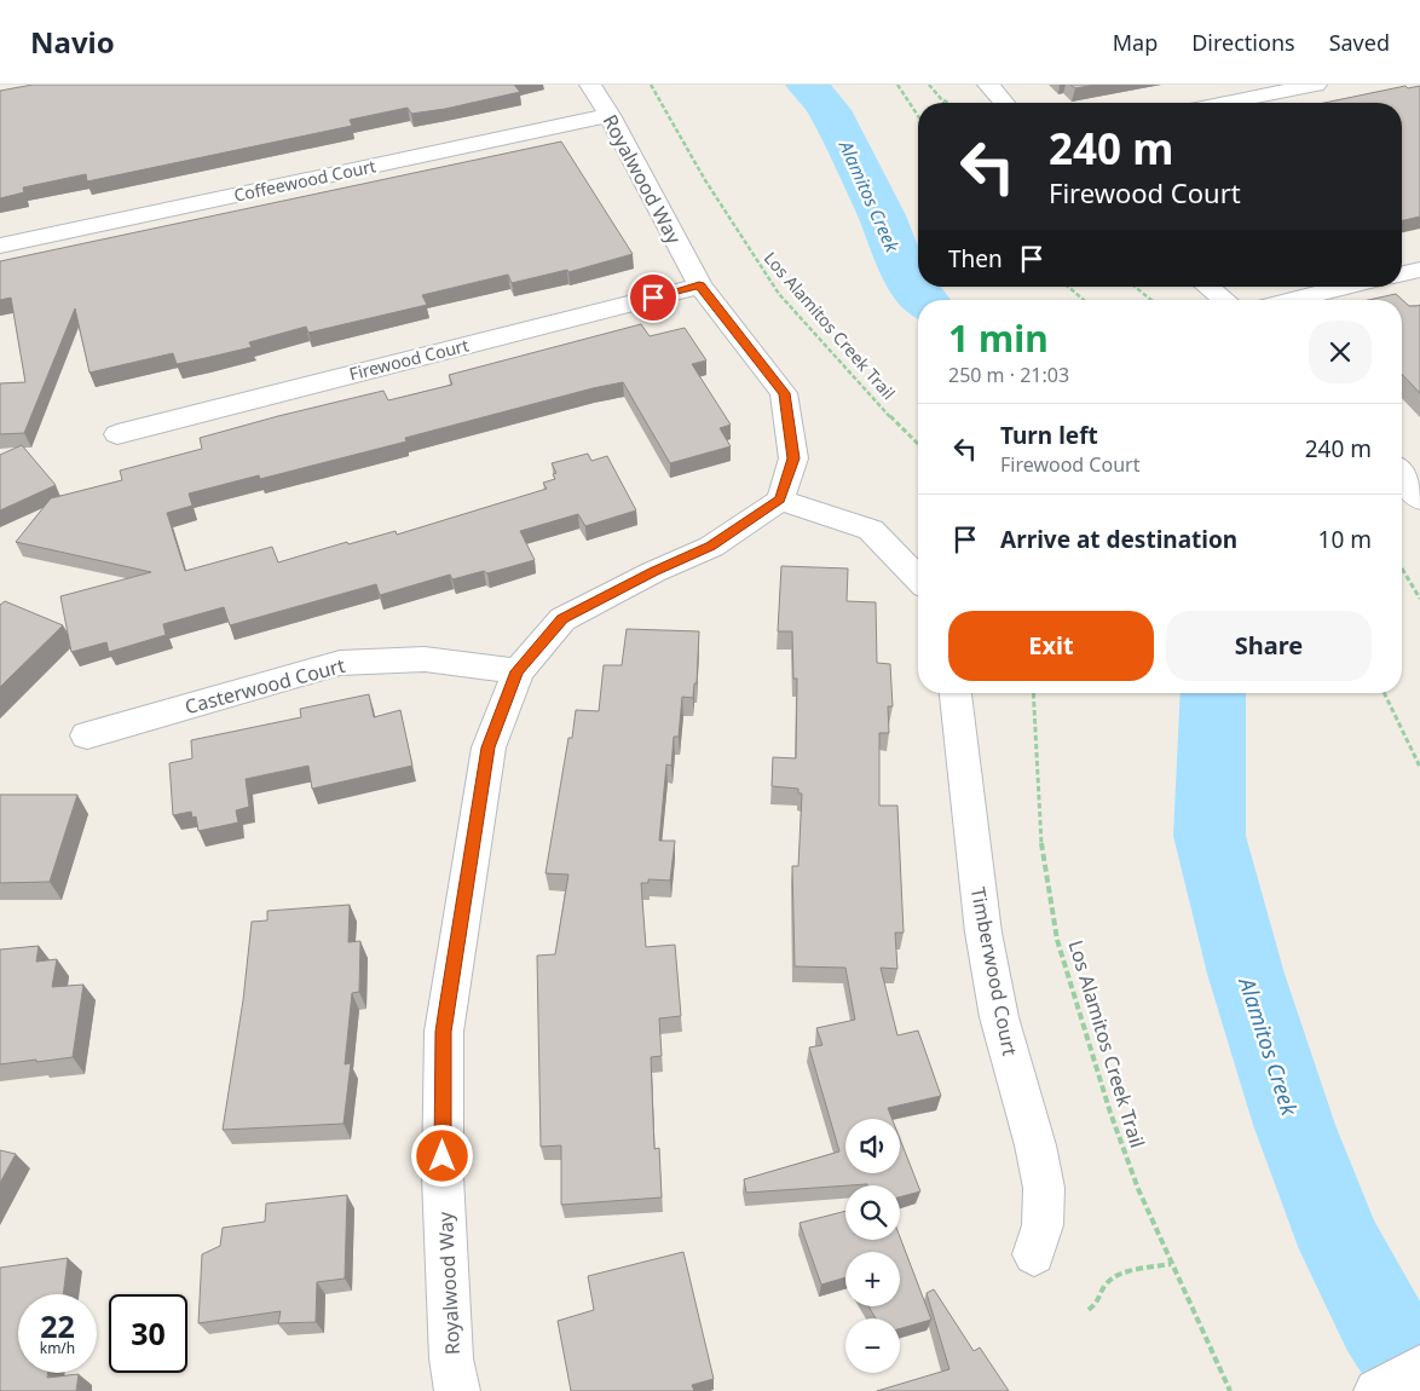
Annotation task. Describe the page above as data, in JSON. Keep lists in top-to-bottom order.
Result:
{
  "streets": {
    "street": [
      "Royalwood Way",
      "Coffeewood Court",
      "Firewood Court",
      "Casterwood Court",
      "Timberwood Court"
    ],
    "path": ["Los Alamitos Creek Trail"]
  },
  "crossings": [
    ["Royalwood Way", "Coffeewood Court"],
    ["Royalwood Way", "Firewood Court"],
    ["Royalwood Way", "Casterwood Court"]
  ],
  "water": ["Alamitos Creek"],
  "page": {
    "header": "Navio",
    "nav": ["Map", "Directions", "Saved"],
    "turn": ["240 m", "Firewood Court"],
    "then": "Then",
    "heading": ["1 min", "250 m · 21:03"],
    "list": [
      {
        "name": "Turn left",
        "note": "Firewood Court",
        "value": "240 m"
      },
      {
        "name": "Arrive at destination",
        "value": "10 m"
      }
    ],
    "buttons": ["Exit", "Share"],
    "map_buttons": ["+", "−"],
    "speed": "22 km/h",
    "limit": "30"
  }
}
